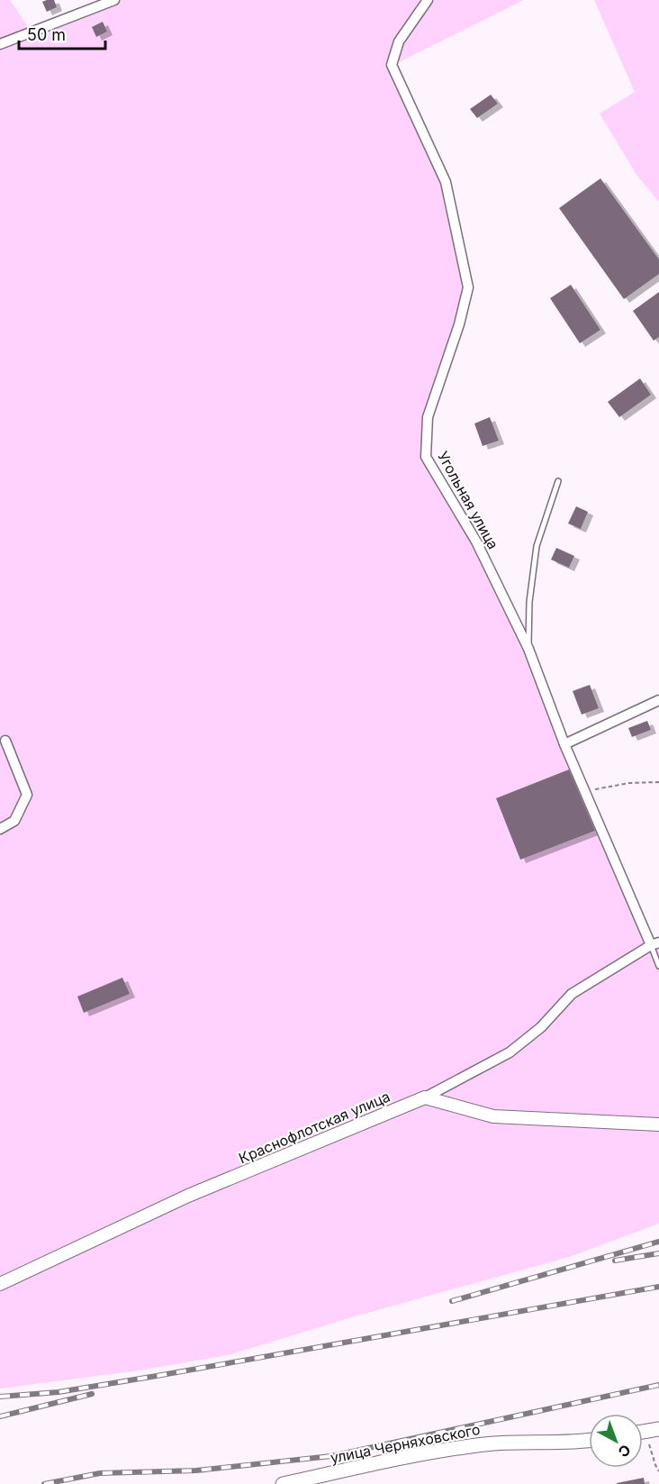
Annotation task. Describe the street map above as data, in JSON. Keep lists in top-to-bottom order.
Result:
{
  "streets": {
    "main road": ["улица Черняховского"],
    "street": ["Угольная улица", "Краснофлотская улица"]
  },
  "scale_bar": "50 m",
  "north": "bottom right"
}
